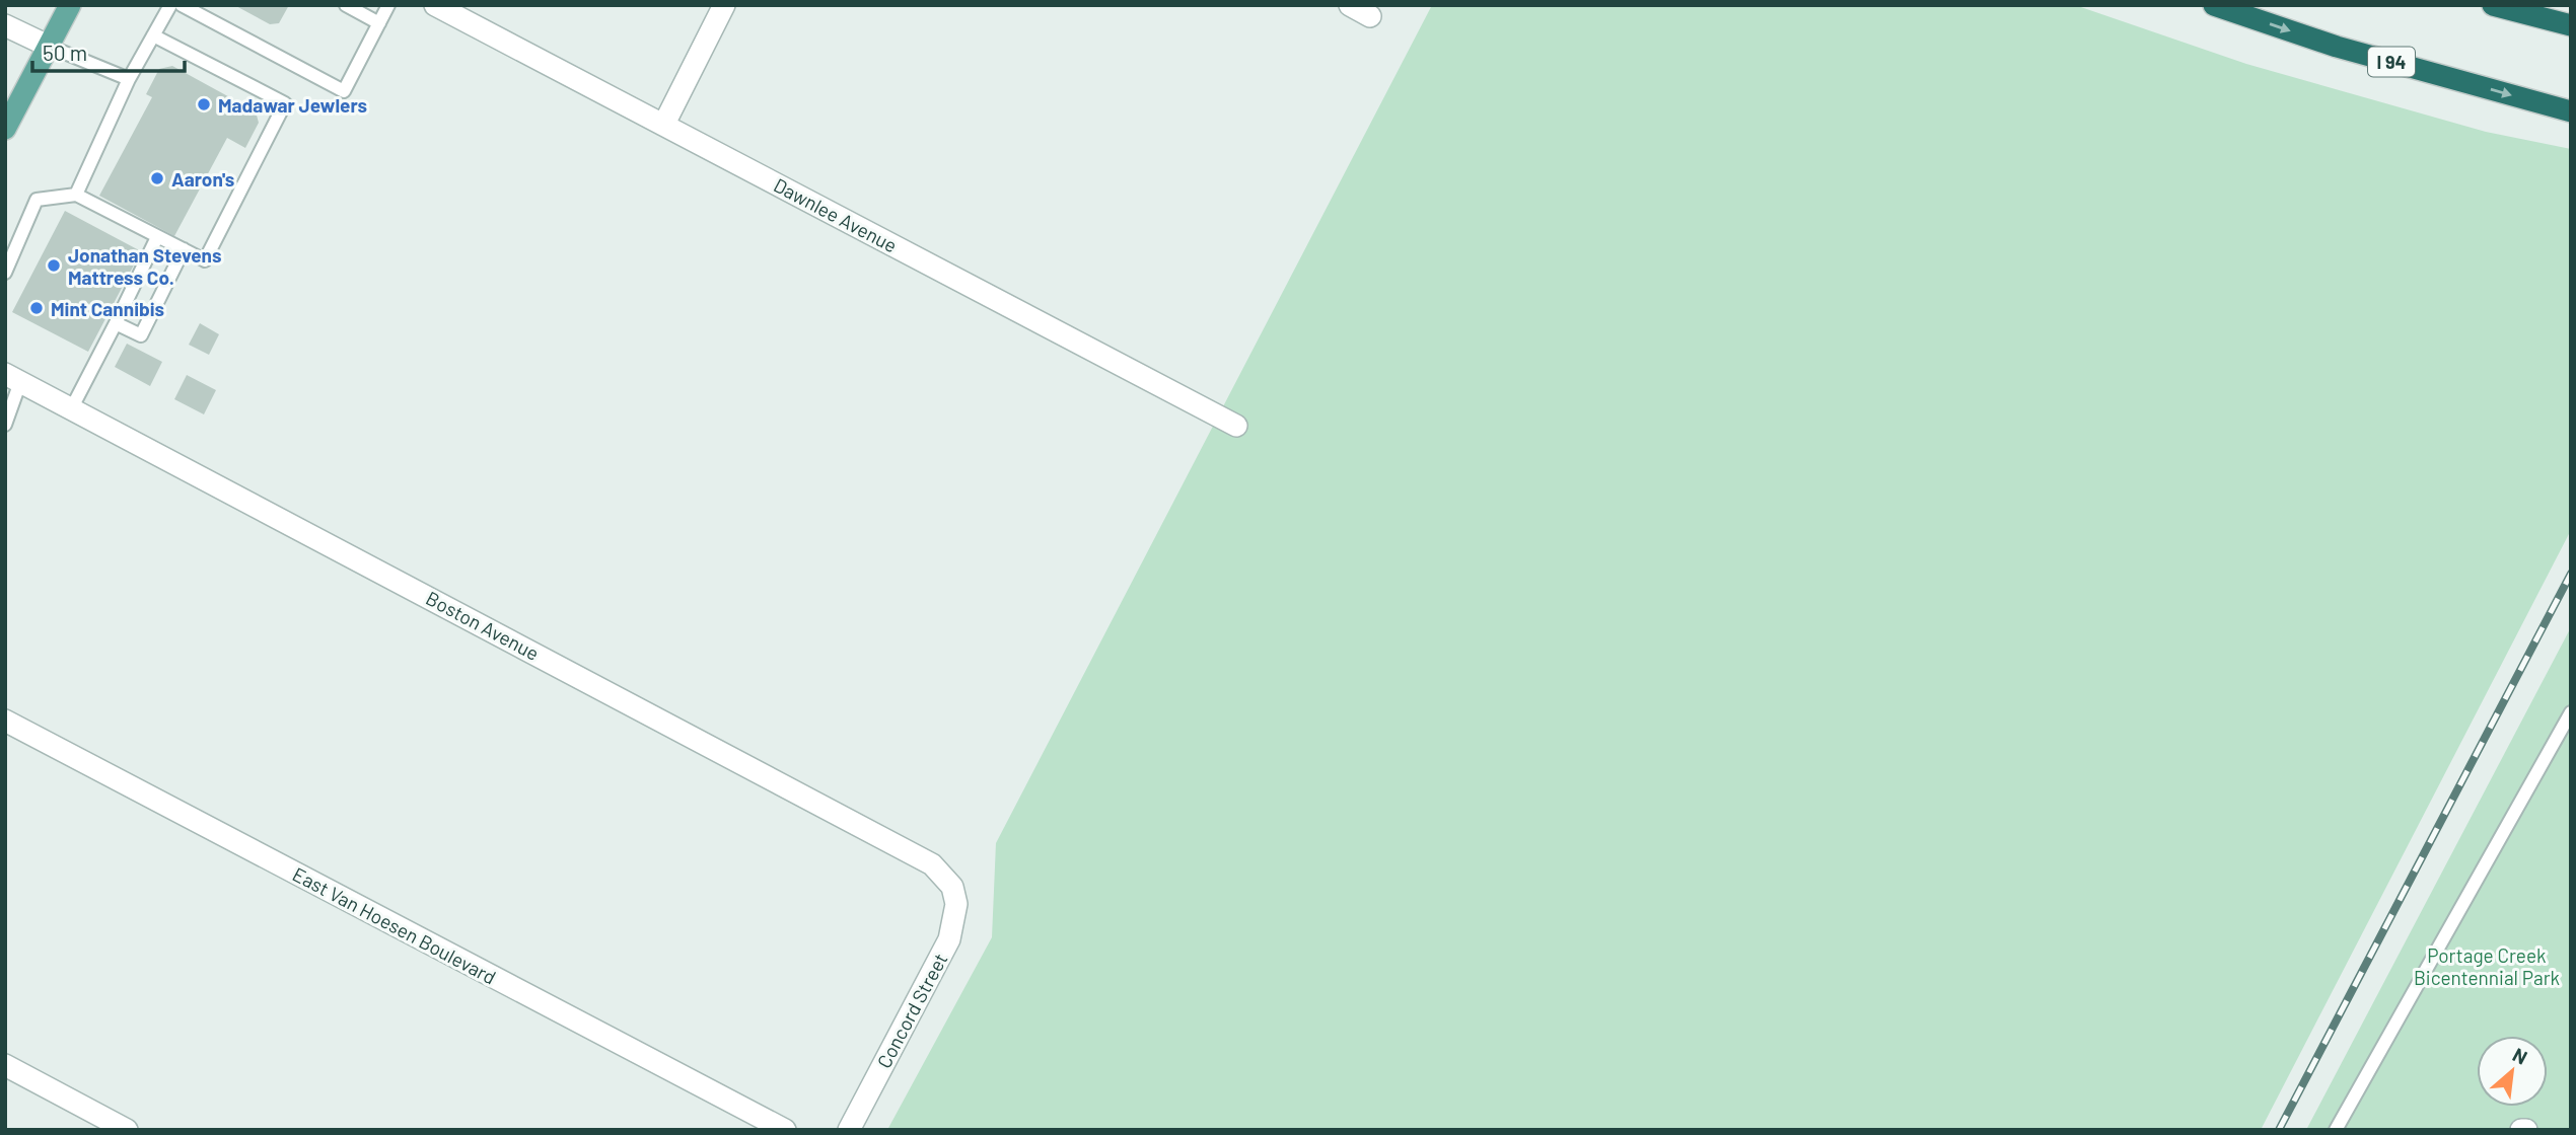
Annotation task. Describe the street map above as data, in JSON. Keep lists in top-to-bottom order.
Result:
{
  "streets": {
    "highway": ["I 94"],
    "street": [
      "Dawnlee Avenue",
      "Boston Avenue",
      "East Van Hoesen Boulevard",
      "Concord Street"
    ]
  },
  "crossings": [
    ["Boston Avenue", "Concord Street"]
  ],
  "parks": ["Portage Creek Bicentennial Park"],
  "places": [
    "Madawar Jewlers",
    "Aaron's",
    "Jonathan Stevens Mattress Co.",
    "Mint Cannibis"
  ],
  "scale_bar": "50 m",
  "north": "top right"
}
